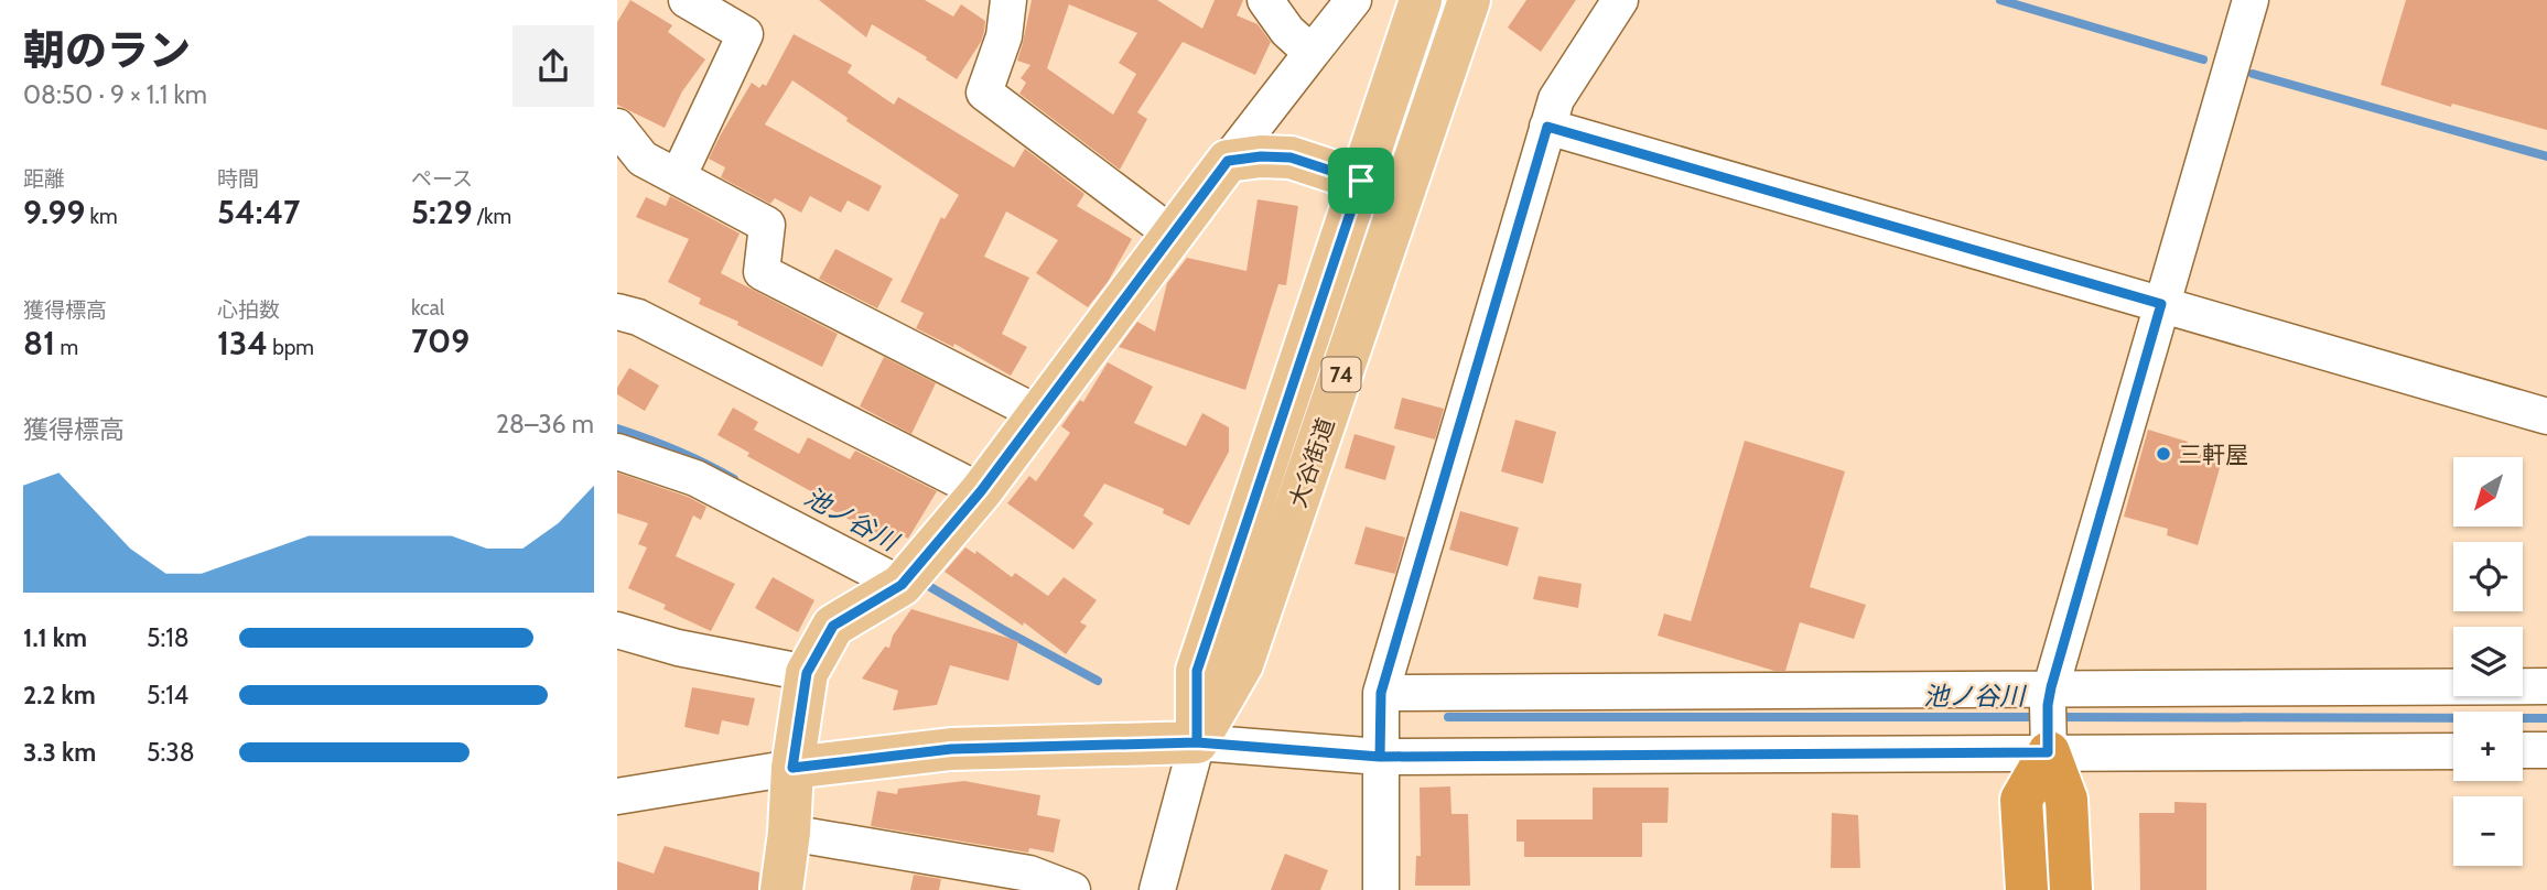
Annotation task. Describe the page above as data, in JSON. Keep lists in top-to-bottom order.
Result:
{
  "streets": {
    "main road": ["74", "大谷街道"]
  },
  "water": ["池ノ谷川"],
  "places": ["三軒屋"],
  "north": "bottom left",
  "page": {
    "heading": ["朝のラン", "08:50 · 9 × 1.1 km"],
    "stats": [
      ["距離", "9.99 km"],
      ["時間", "54:47"],
      ["ペース", "5:29 /km"],
      ["獲得標高", "81 m"],
      ["心拍数", "134 bpm"],
      ["kcal", "709"]
    ],
    "chart": ["獲得標高", "28–36 m"],
    "map_buttons": ["+", "−"],
    "list": [
      {
        "name": "1.1 km",
        "note": "5:18"
      },
      {
        "name": "2.2 km",
        "note": "5:14"
      },
      {
        "name": "3.3 km",
        "note": "5:38"
      }
    ]
  }
}
